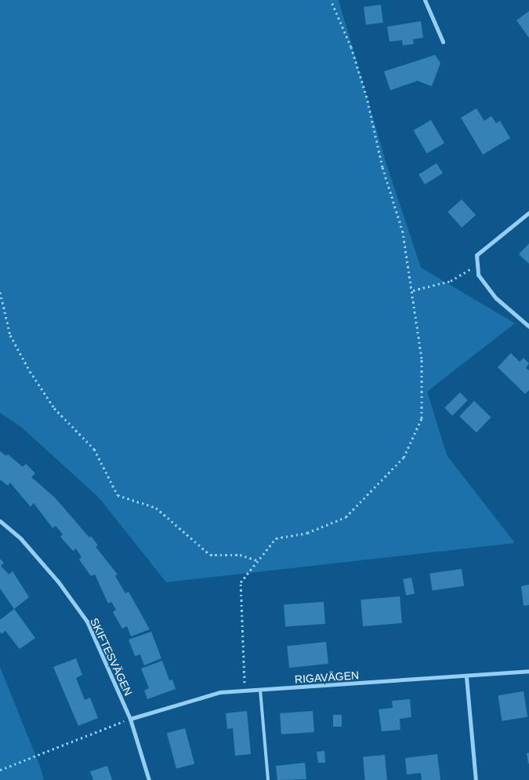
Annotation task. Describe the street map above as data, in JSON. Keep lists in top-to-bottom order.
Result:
{
  "streets": {
    "street": ["SKIFTESVÄGEN", "RIGAVÄGEN"]
  },
  "crossings": [
    ["SKIFTESVÄGEN", "RIGAVÄGEN"]
  ]
}
